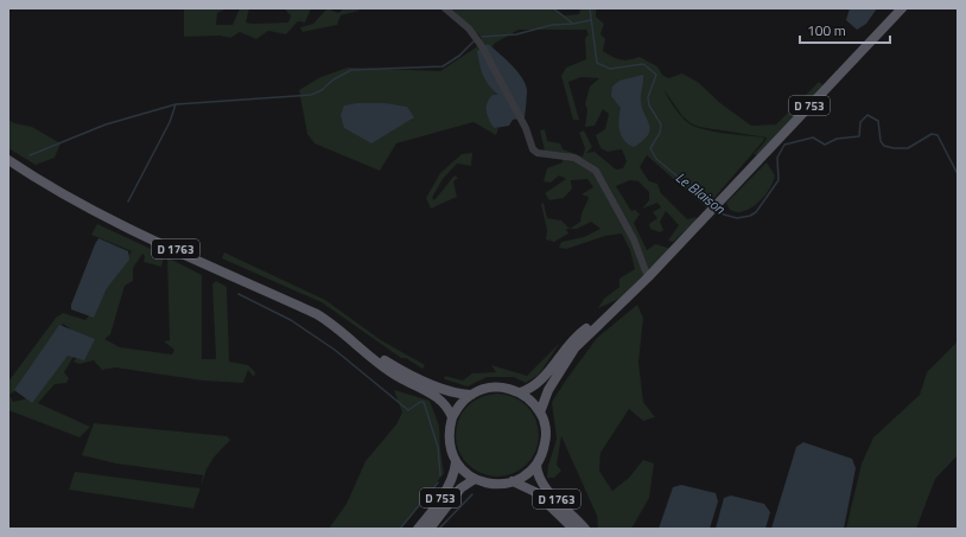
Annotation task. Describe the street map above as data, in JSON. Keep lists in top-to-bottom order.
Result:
{
  "streets": {
    "main road": ["D 753", "D 1763"]
  },
  "crossings": [
    ["D 753", "D 1763"]
  ],
  "water": ["Le Blaison"],
  "scale_bar": "100 m"
}
